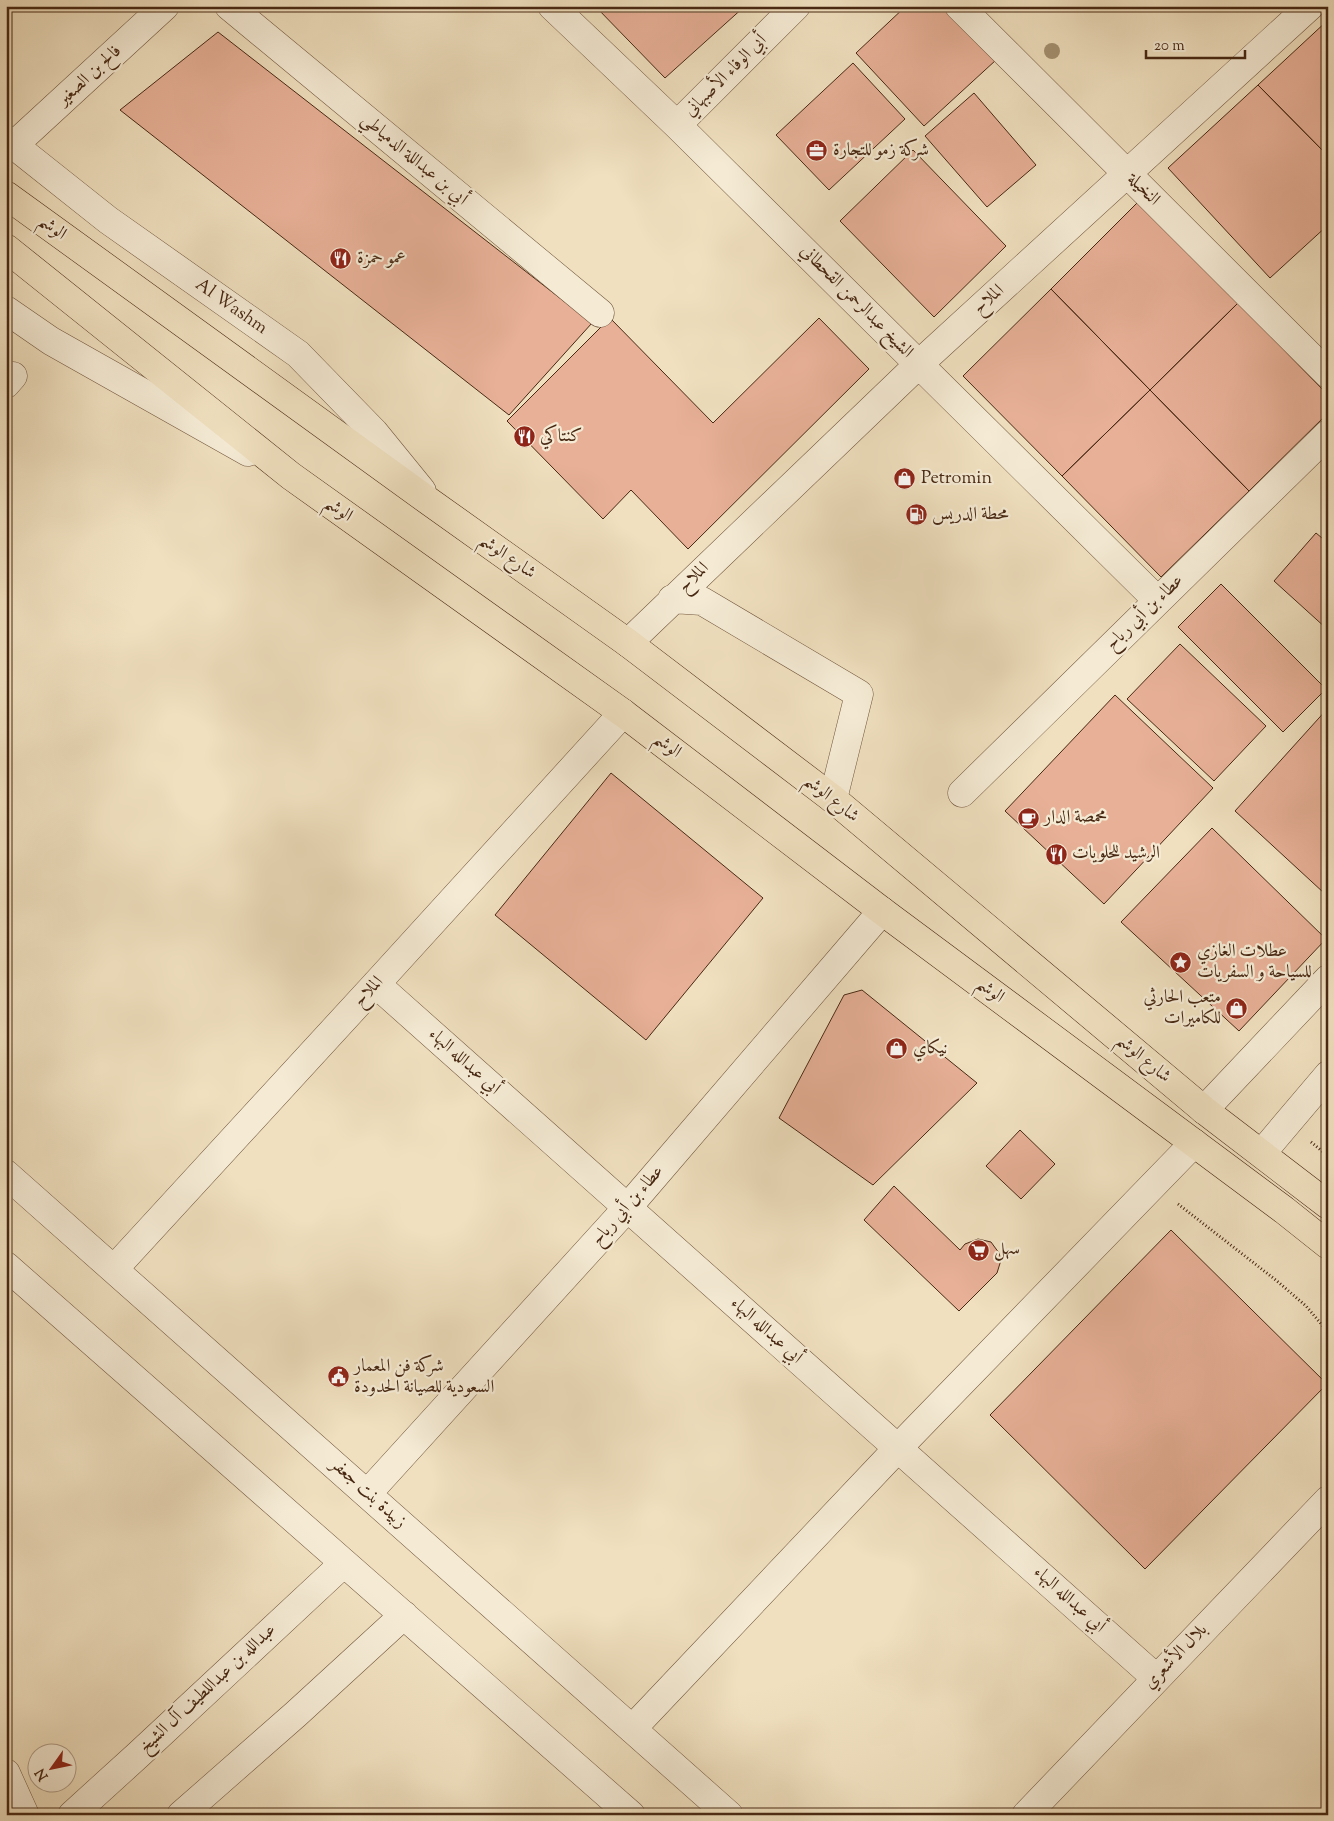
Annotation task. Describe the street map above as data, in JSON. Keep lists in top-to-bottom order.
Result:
{
  "streets": {
    "main road": ["الوشم", "شارع الوشم"],
    "street": [
      "فالح بن الصغير",
      "أبي الوفاء الأصبهاني",
      "أبي بن عبداللة الدمياطي",
      "النخيلة",
      "الملاح",
      "الشيخ عبدالرحمن القحطاني",
      "Al Washm",
      "عطاء بن أبي رباح",
      "أبي عبدالله البهاء",
      "زبيدة بنت جعفر",
      "بلال الأشعري",
      "عبدالله بن عبداللطيف آل الشيخ"
    ]
  },
  "crossings": [
    ["فالح بن الصغير", "Al Washm"],
    ["أبي الوفاء الأصبهاني", "الشيخ عبدالرحمن القحطاني"],
    ["النخيلة", "الملاح"],
    ["الوشم", "الملاح"],
    ["الوشم", "شارع الوشم"],
    ["الوشم", "عطاء بن أبي رباح"],
    ["الملاح", "الشيخ عبدالرحمن القحطاني"],
    ["الملاح", "شارع الوشم"],
    ["الملاح", "أبي عبدالله البهاء"],
    ["الملاح", "زبيدة بنت جعفر"],
    ["الشيخ عبدالرحمن القحطاني", "عطاء بن أبي رباح"],
    ["Al Washm", "شارع الوشم"],
    ["عطاء بن أبي رباح", "أبي عبدالله البهاء"],
    ["عطاء بن أبي رباح", "زبيدة بنت جعفر"],
    ["أبي عبدالله البهاء", "بلال الأشعري"]
  ],
  "places": {
    "office": ["شركة زمو للتجارة"],
    "restaurant": ["عمو حمزة", "كنتاكي", "الرشيد للحلويات"],
    "shop": ["Petromin", "متعب الحارثي للكاميرات", "نيكاي"],
    "fuel station": ["محطة الدريس"],
    "cafe": ["محمصة الدار"],
    "place": ["عطلات الغازي للسياحة و السفريات"],
    "supermarket": ["سهل"],
    "public building": ["شركة فن المعمار السعودية للصيانة الحدودة"]
  },
  "scale_bar": "20 m",
  "north": "bottom left"
}
